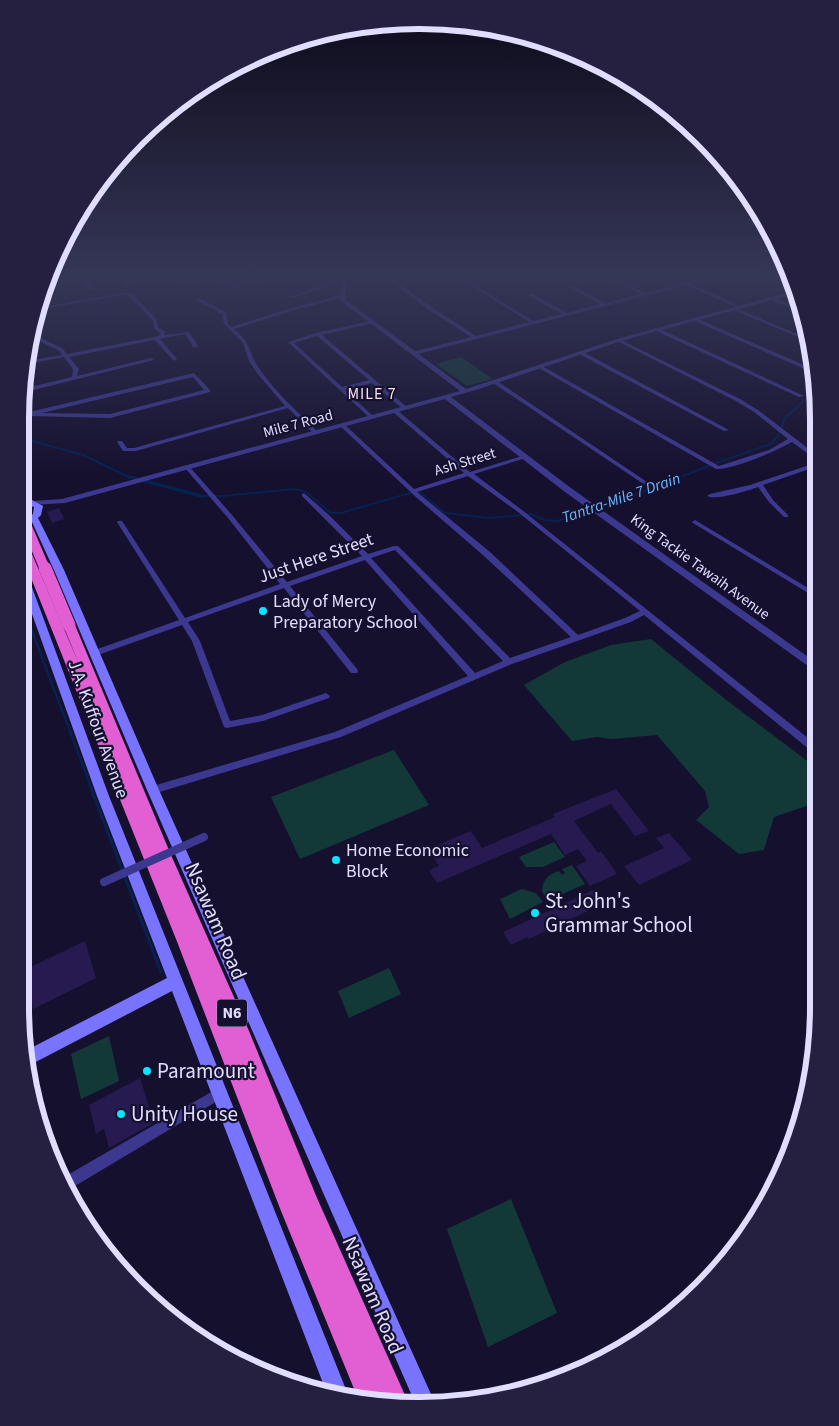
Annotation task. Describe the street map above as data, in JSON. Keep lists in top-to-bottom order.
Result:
{
  "streets": {
    "highway": ["Nsawam Road", "N6"],
    "main road": ["J.A. Kuffour Avenue"],
    "street": [
      "Mile 7 Road",
      "Ash Street",
      "Just Here Street",
      "King Tackie Tawaih Avenue"
    ]
  },
  "crossings": [
    ["Mile 7 Road", "King Tackie Tawaih Avenue"],
    ["Ash Street", "King Tackie Tawaih Avenue"]
  ],
  "districts": ["MILE 7"],
  "water": ["Tantra-Mile 7 Drain"],
  "places": [
    "Lady of Mercy Preparatory School",
    "Home Economic Block",
    "St. John's Grammar School",
    "Paramount",
    "Unity House"
  ]
}
